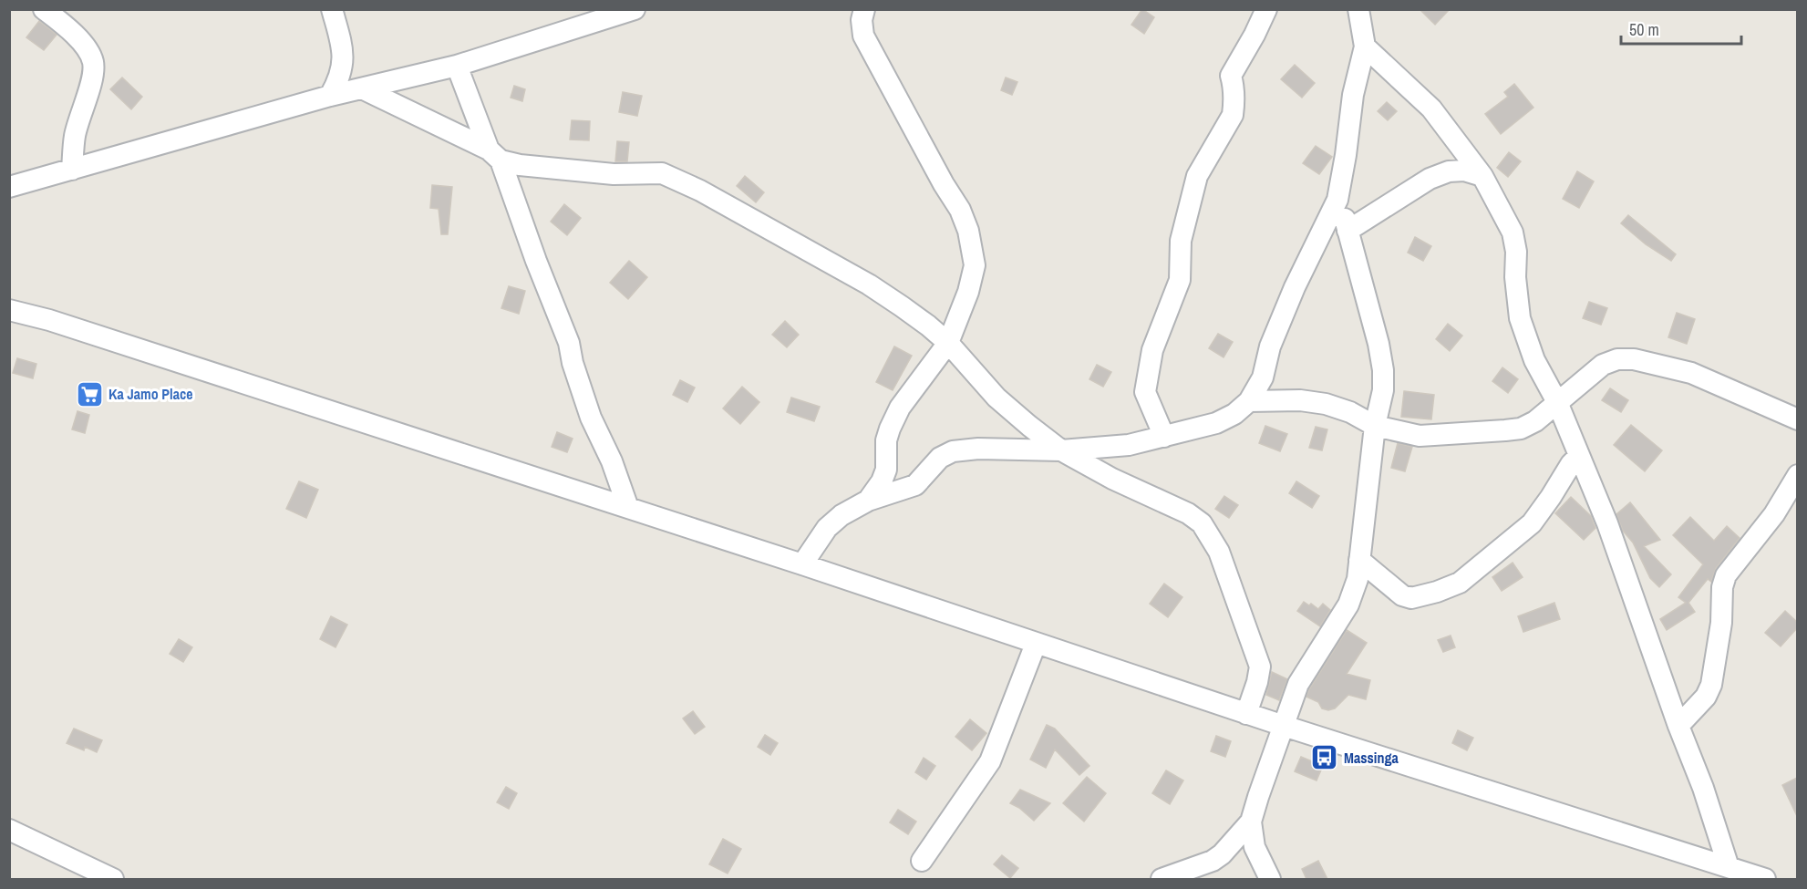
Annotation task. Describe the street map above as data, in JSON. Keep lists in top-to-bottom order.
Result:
{
  "places": {
    "supermarket": ["Ka Jamo Place"],
    "bus stop": ["Massinga"]
  },
  "scale_bar": "50 m"
}
